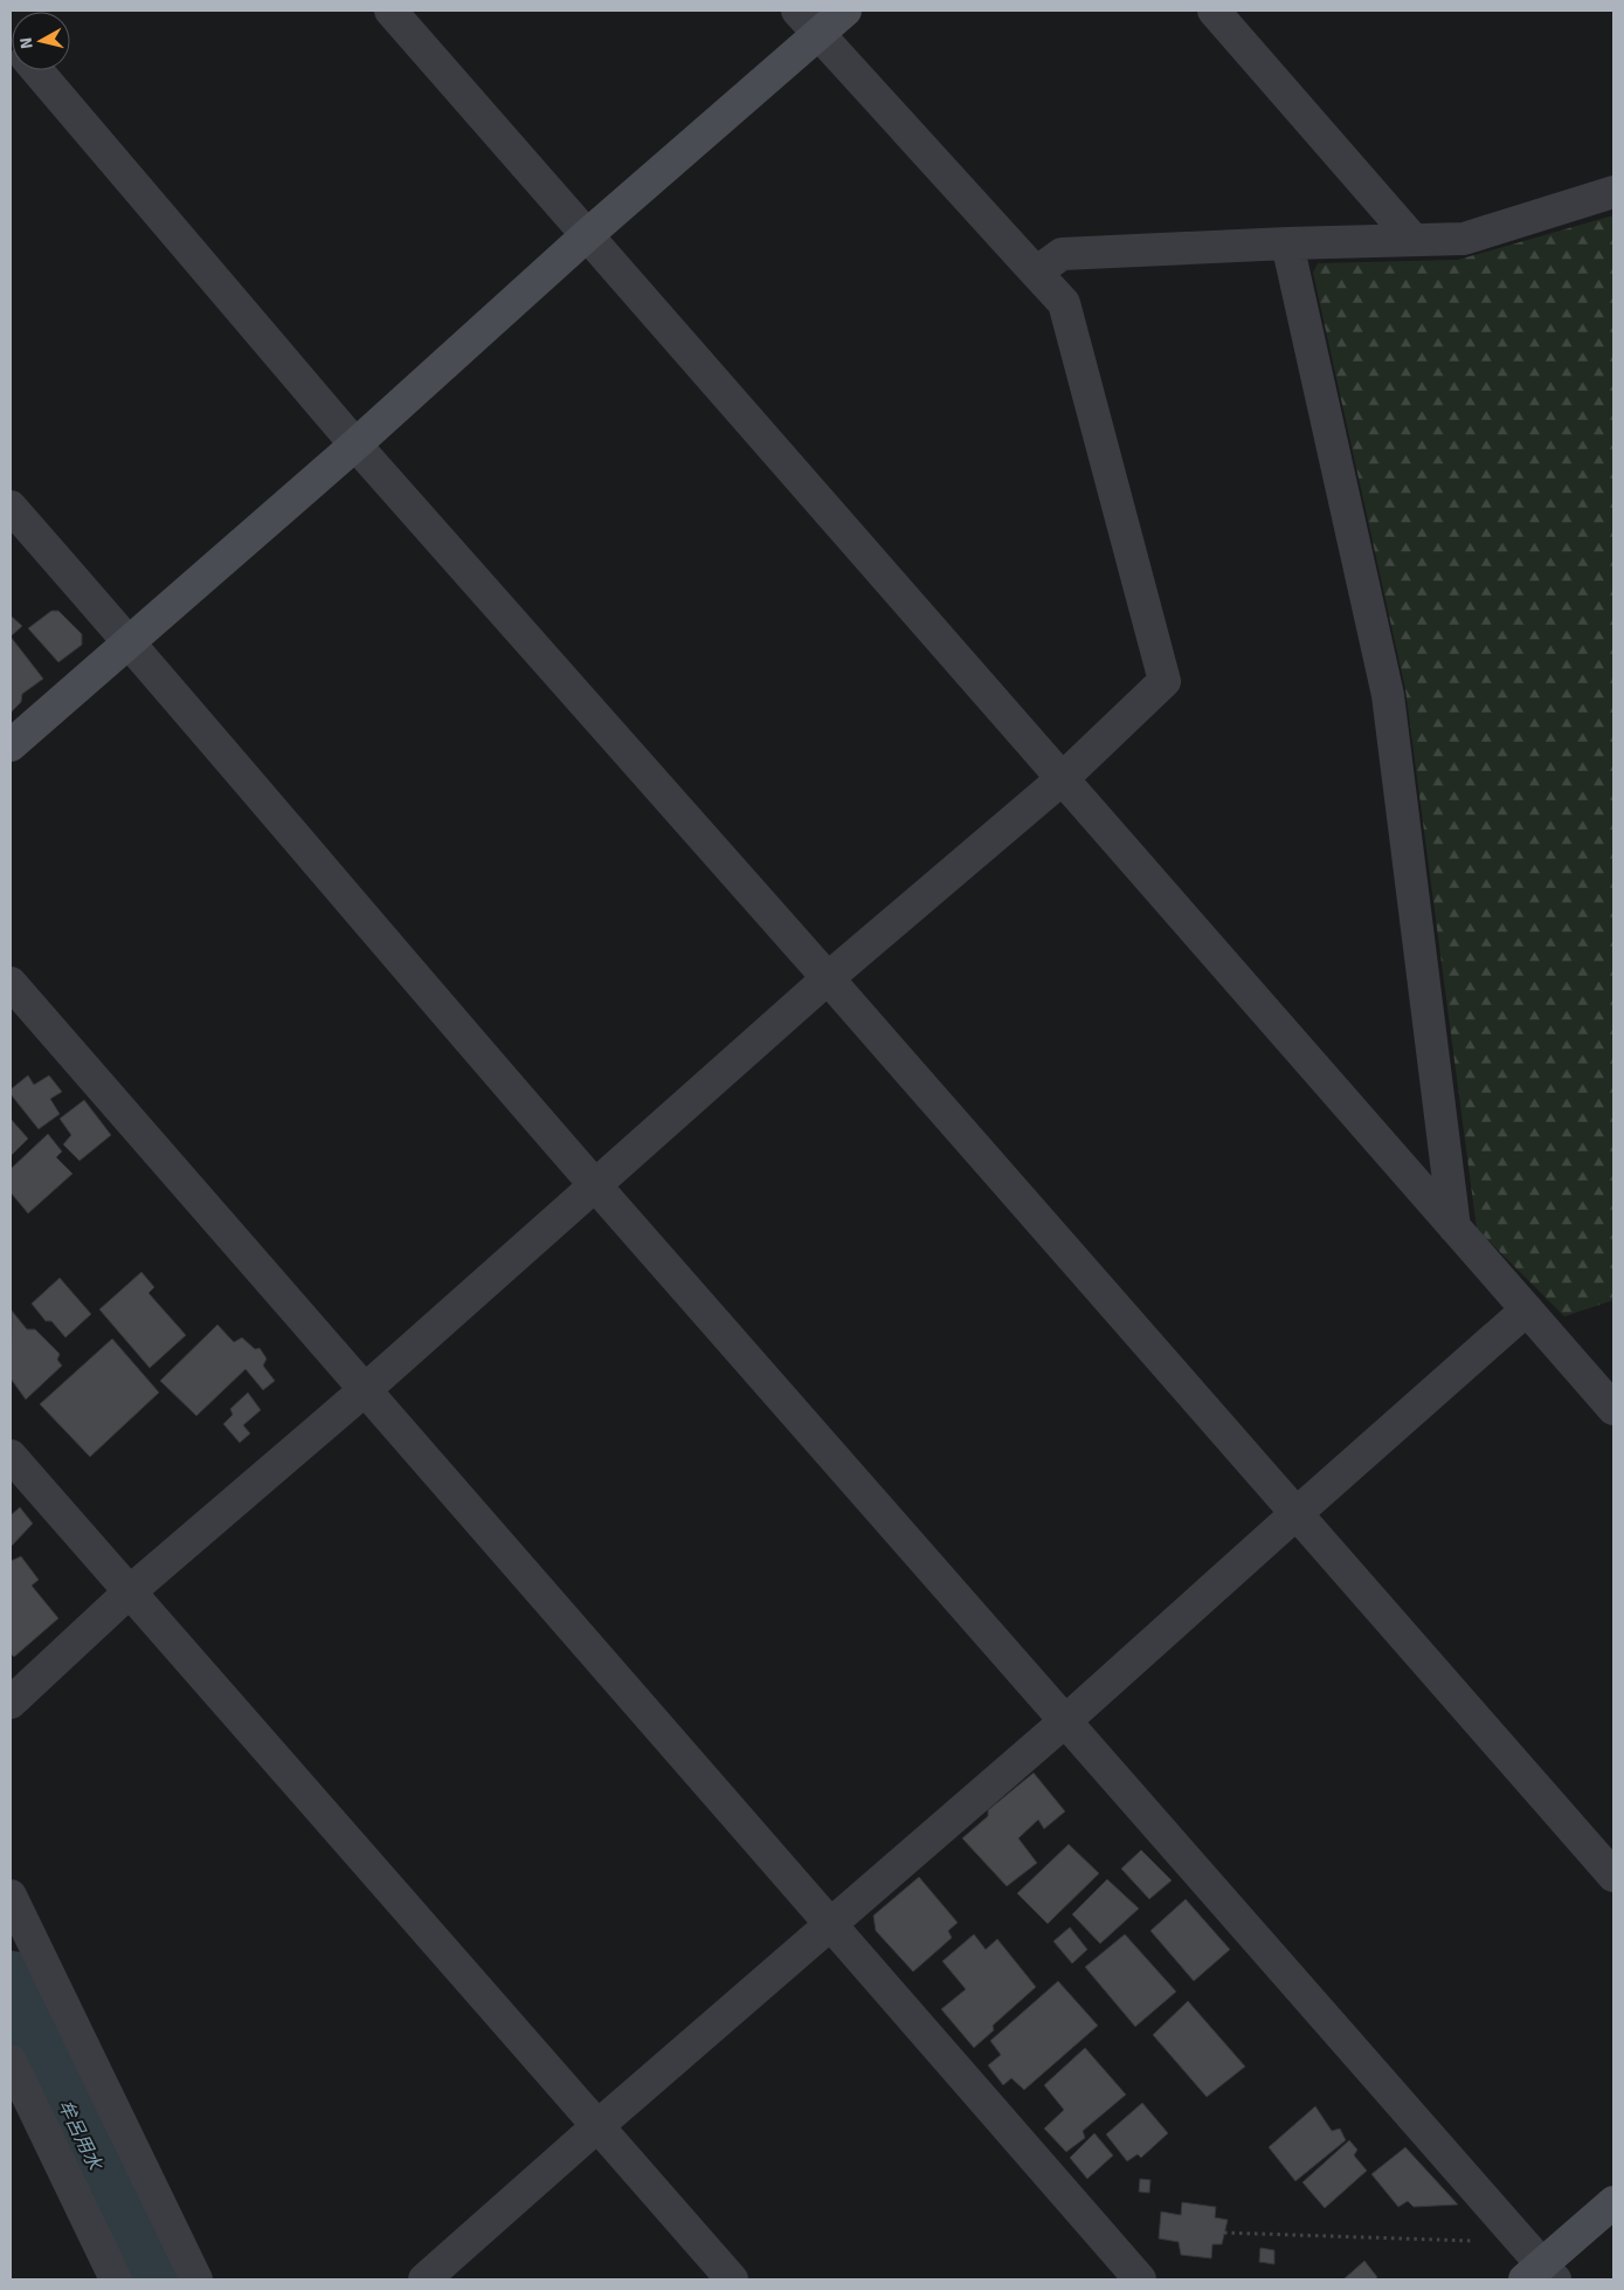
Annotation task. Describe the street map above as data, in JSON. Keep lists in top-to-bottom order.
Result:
{
  "water": ["牟呂用水"],
  "north": "left"
}
